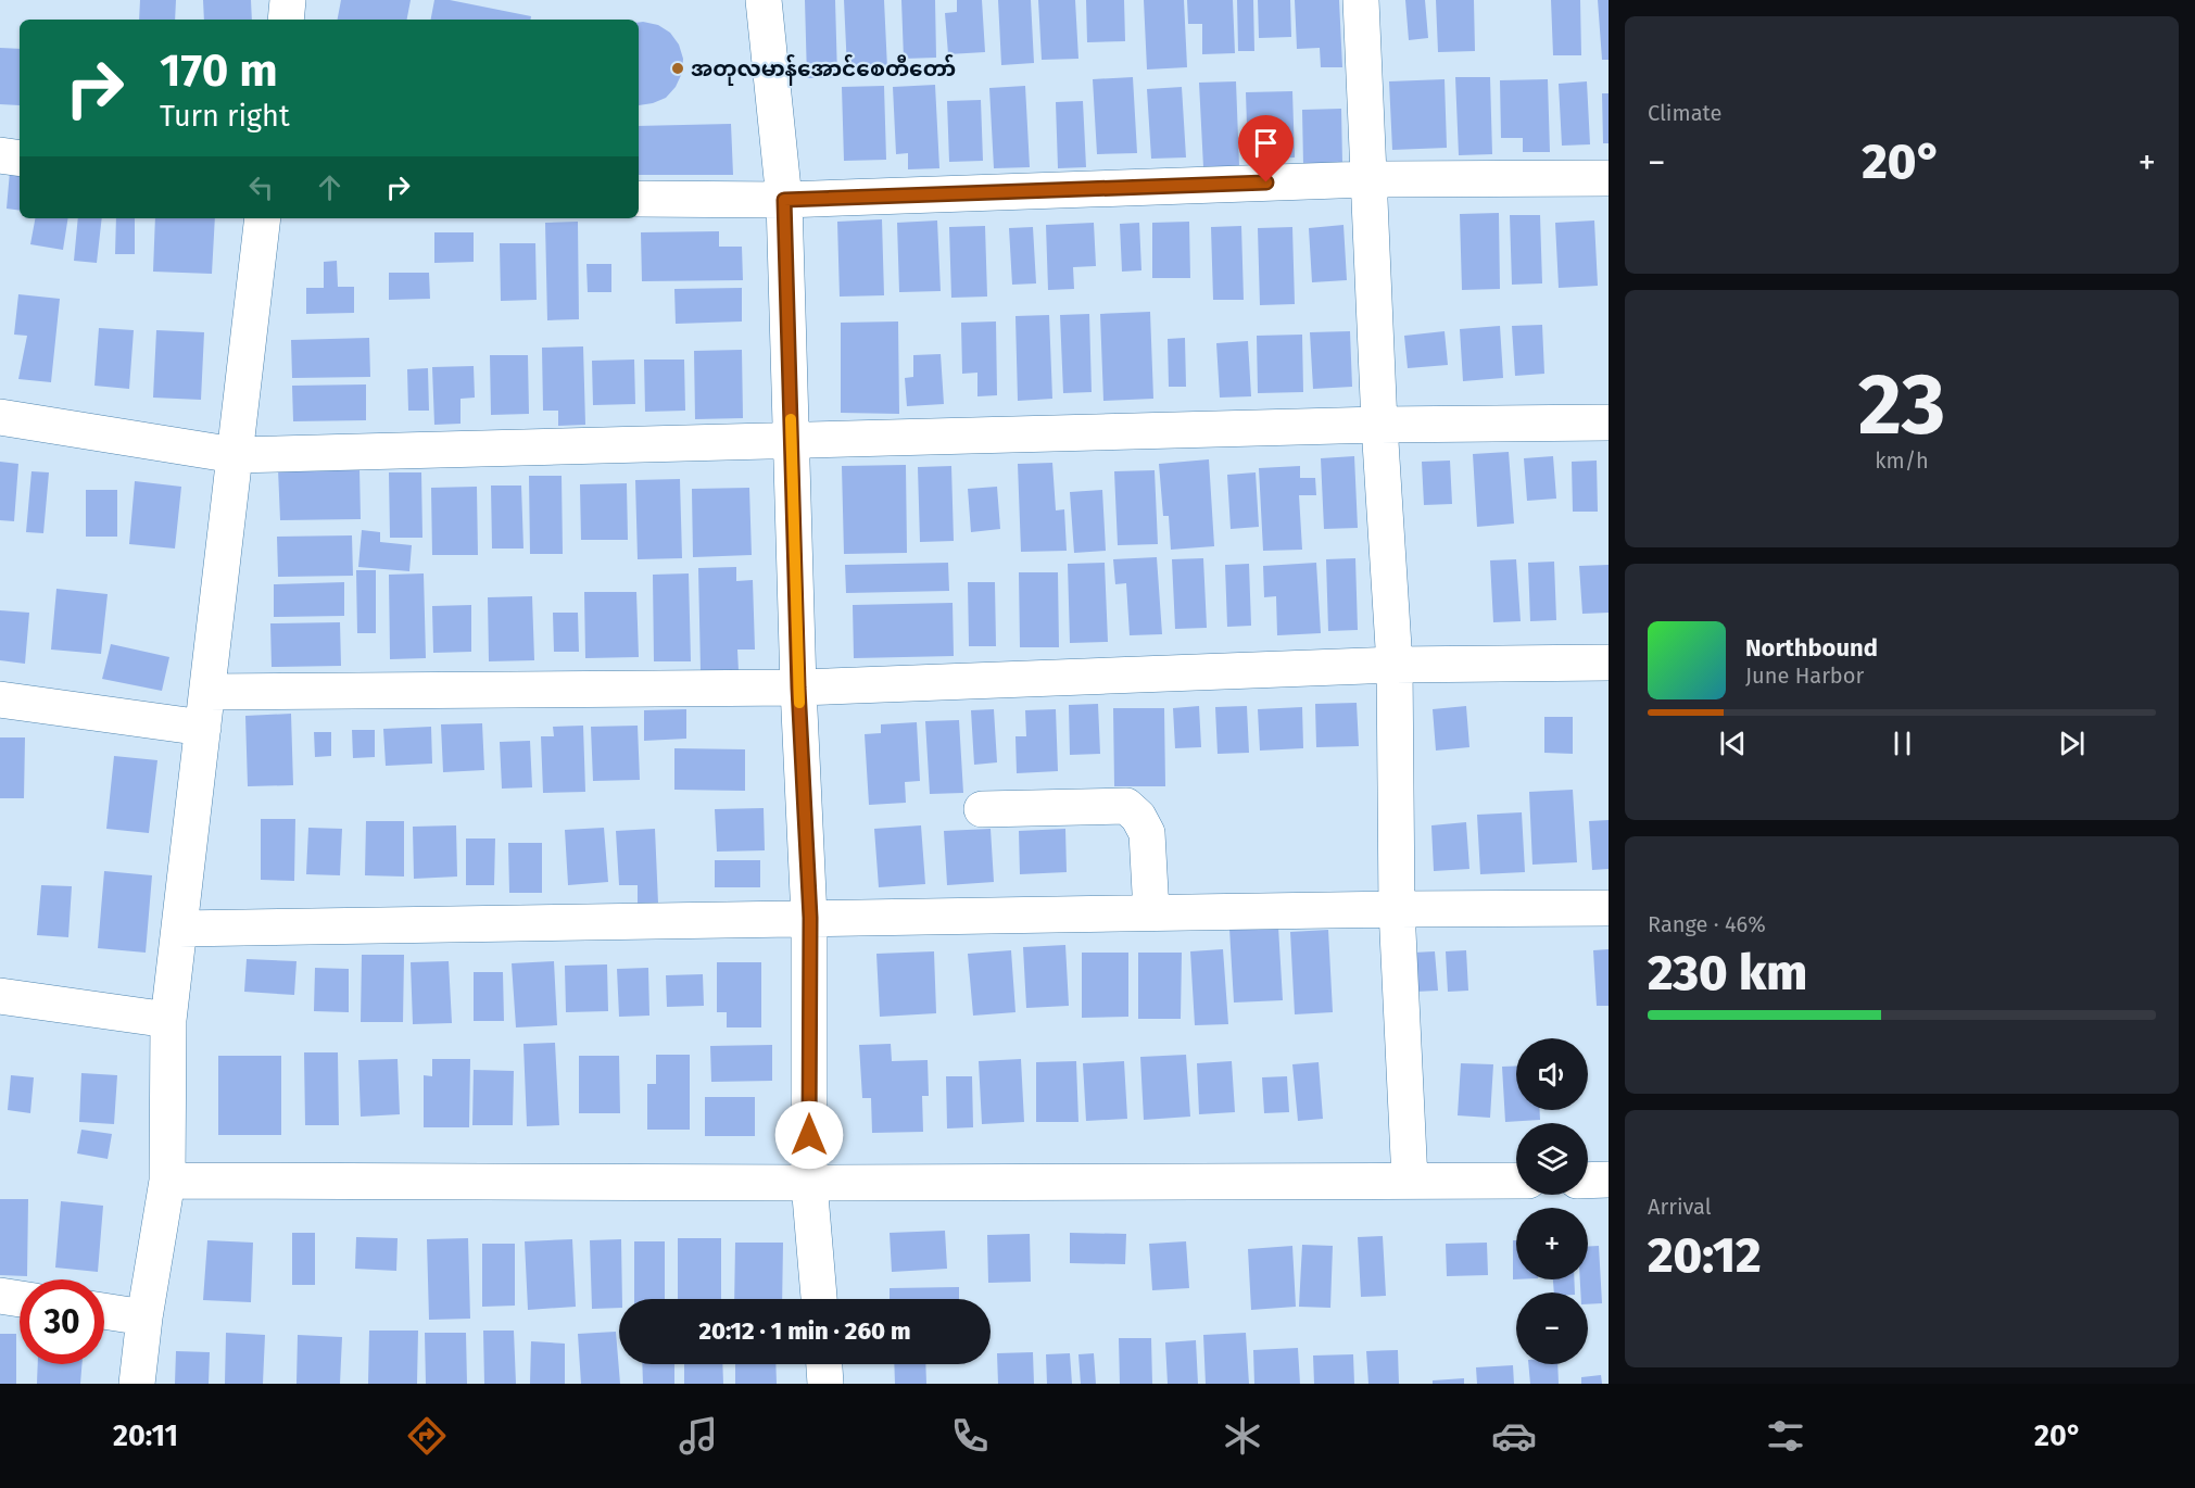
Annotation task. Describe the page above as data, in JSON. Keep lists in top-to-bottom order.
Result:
{
  "places": ["အတုလမာန်အောင်စေတီတော်"],
  "page": {
    "tile": [
      "Climate",
      ["23", "km/h"],
      ["Range · 46%", "230 km"],
      ["Arrival", "20:12"]
    ],
    "turn": ["170 m", "Turn right"],
    "heat": ["−", "20°", "+"],
    "song": ["Northbound", "June Harbor"],
    "map_buttons": ["+", "−"],
    "limit": "30",
    "trip": "20:12 · 1 min · 260 m",
    "tabs": ["20:11", "20°"]
  }
}
